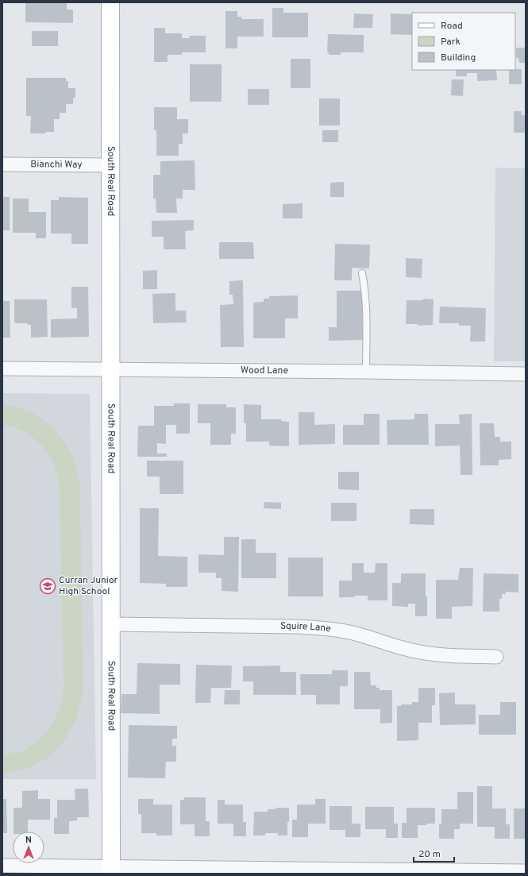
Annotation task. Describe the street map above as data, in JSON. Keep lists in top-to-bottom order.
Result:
{
  "streets": {
    "street": [
      "Bianchi Way",
      "South Real Road",
      "Wood Lane",
      "Squire Lane"
    ]
  },
  "crossings": [
    ["Bianchi Way", "South Real Road"],
    ["South Real Road", "Wood Lane"],
    ["South Real Road", "Squire Lane"]
  ],
  "places": {
    "school or university": ["Curran Junior High School"]
  },
  "legend": ["Road", "Park", "Building"],
  "scale_bar": "20 m",
  "north": "top"
}
